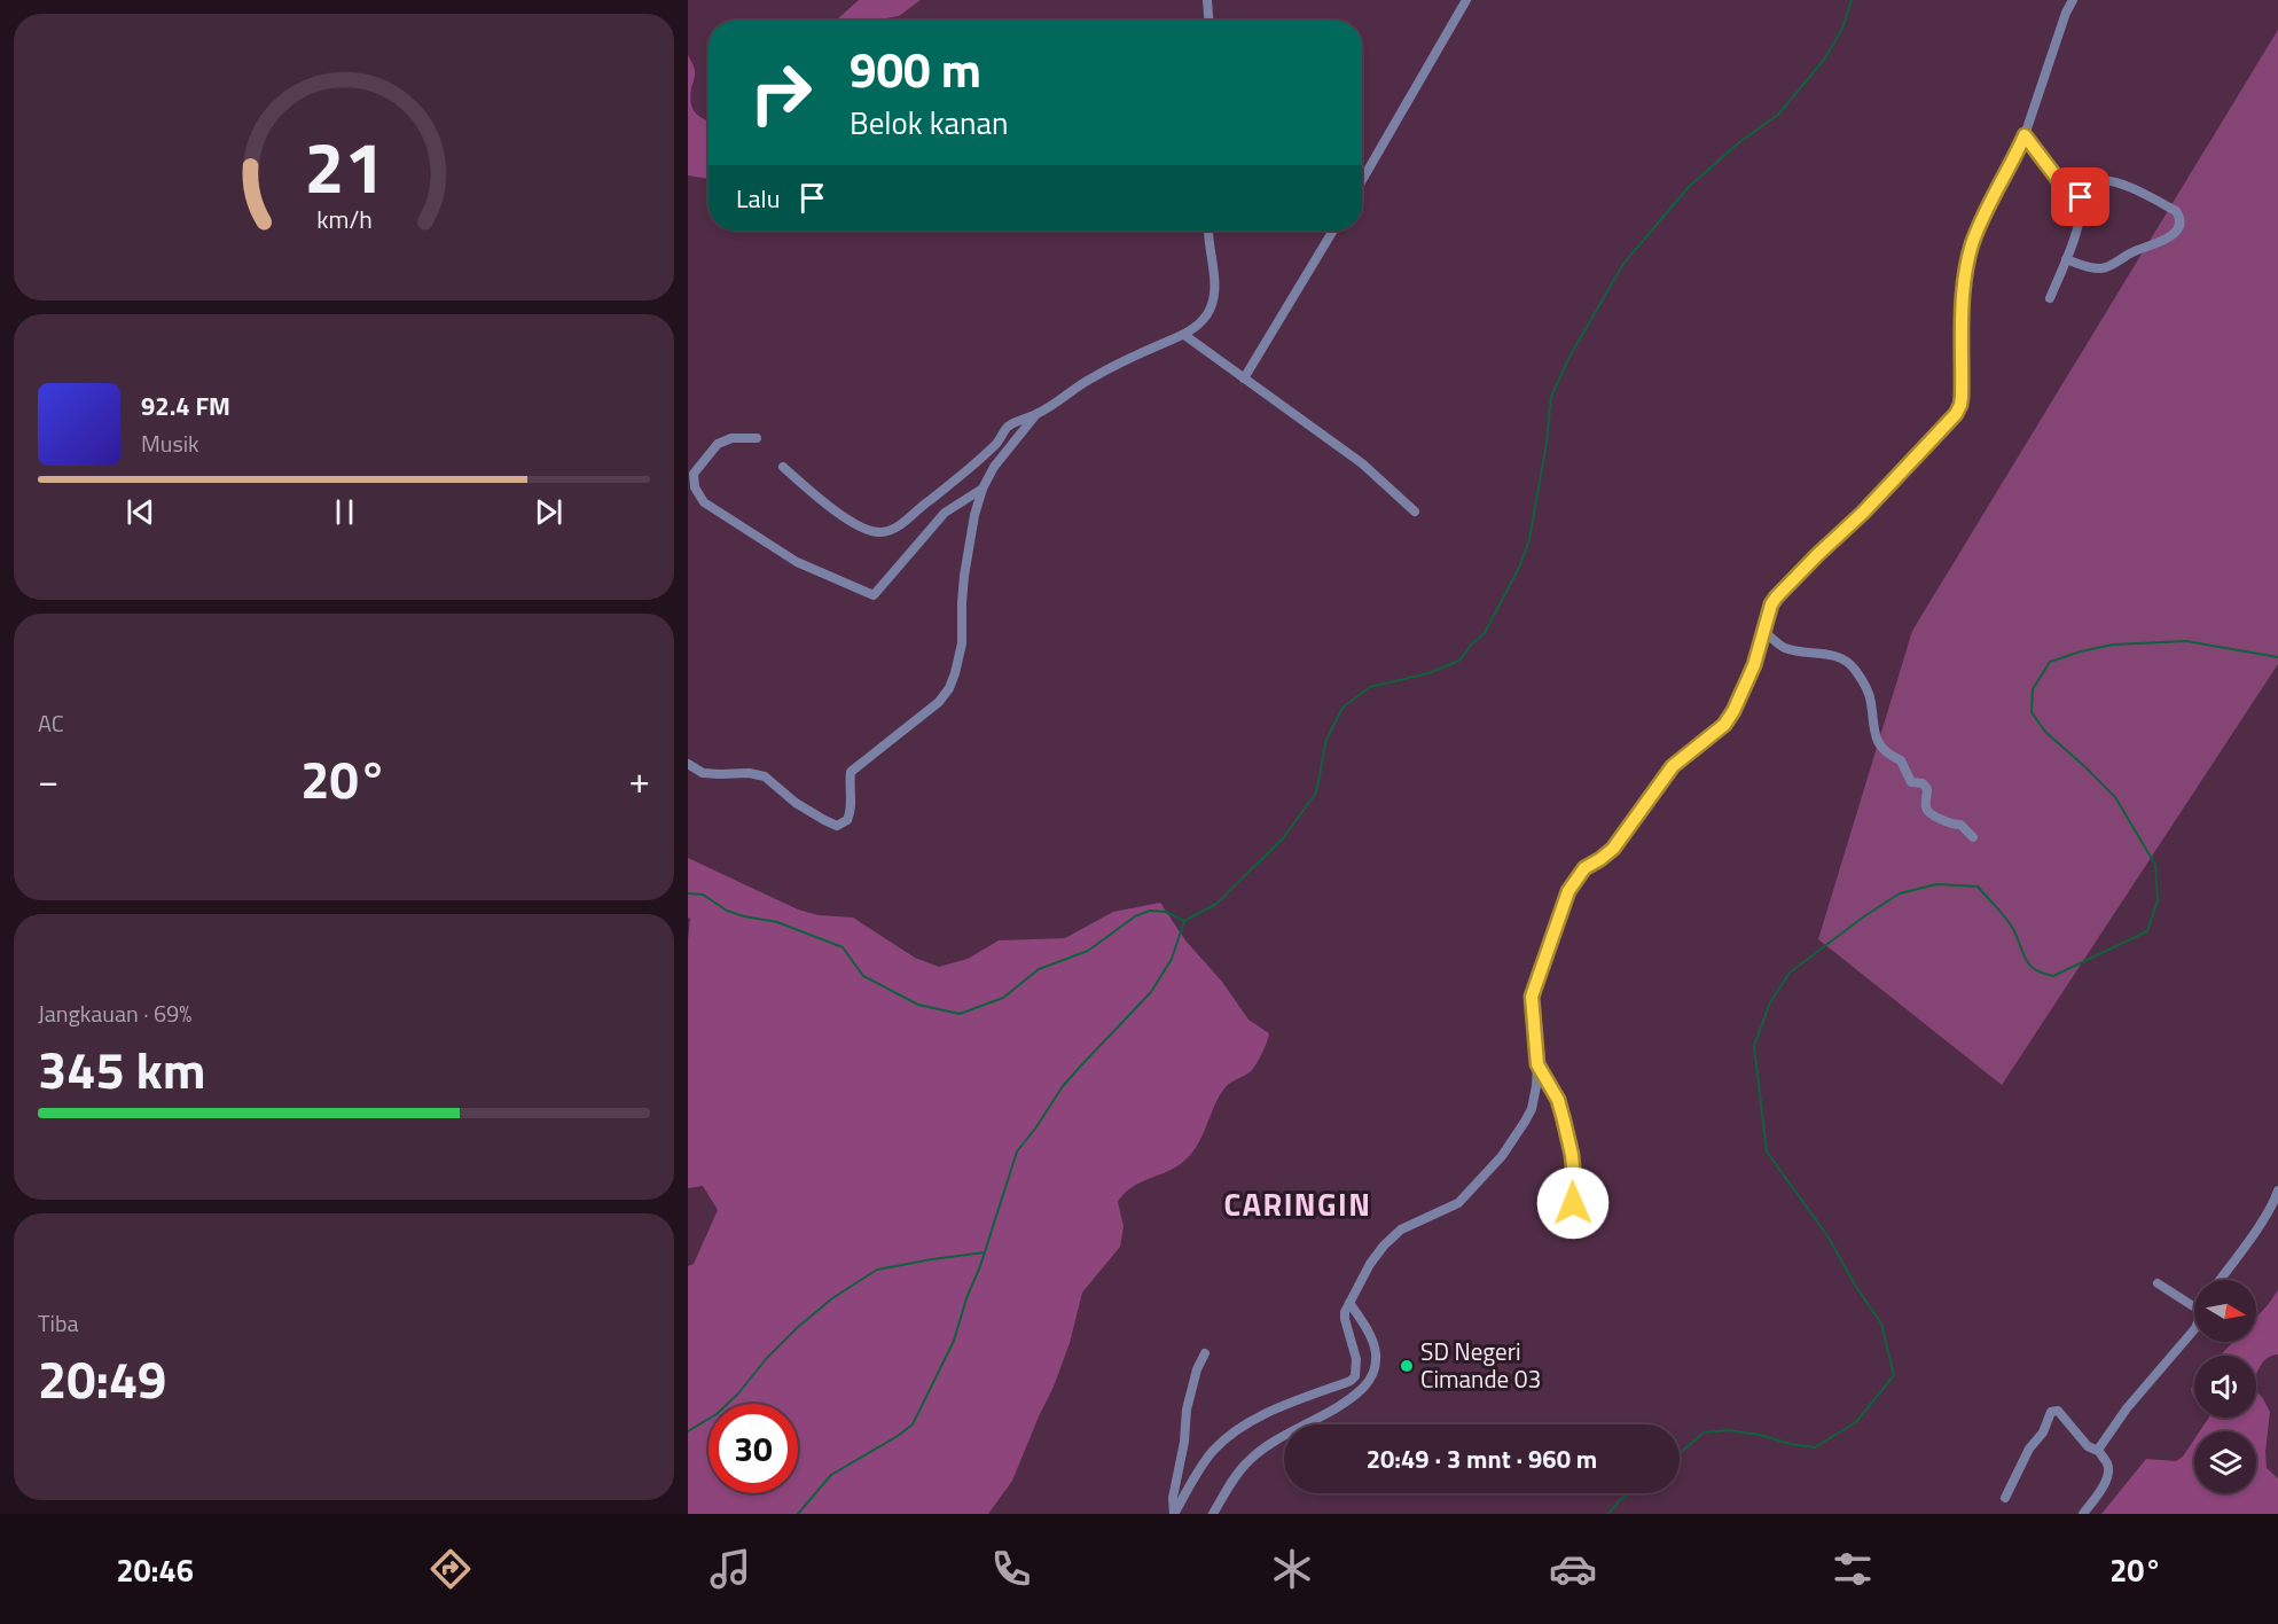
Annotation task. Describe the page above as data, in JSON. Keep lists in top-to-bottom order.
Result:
{
  "districts": ["CARINGIN"],
  "places": ["SD Negeri Cimande 03"],
  "north": "right",
  "page": {
    "turn": ["900 m", "Belok kanan"],
    "then": "Lalu",
    "song": ["92.4 FM", "Musik"],
    "tile": [
      "AC",
      ["Jangkauan · 69%", "345 km"],
      ["Tiba", "20:49"]
    ],
    "heat": ["−", "20°", "+"],
    "limit": "30",
    "trip": "20:49 · 3 mnt · 960 m",
    "tabs": ["20:46", "20°"],
    "gauge": ["21", "km/h"]
  }
}
